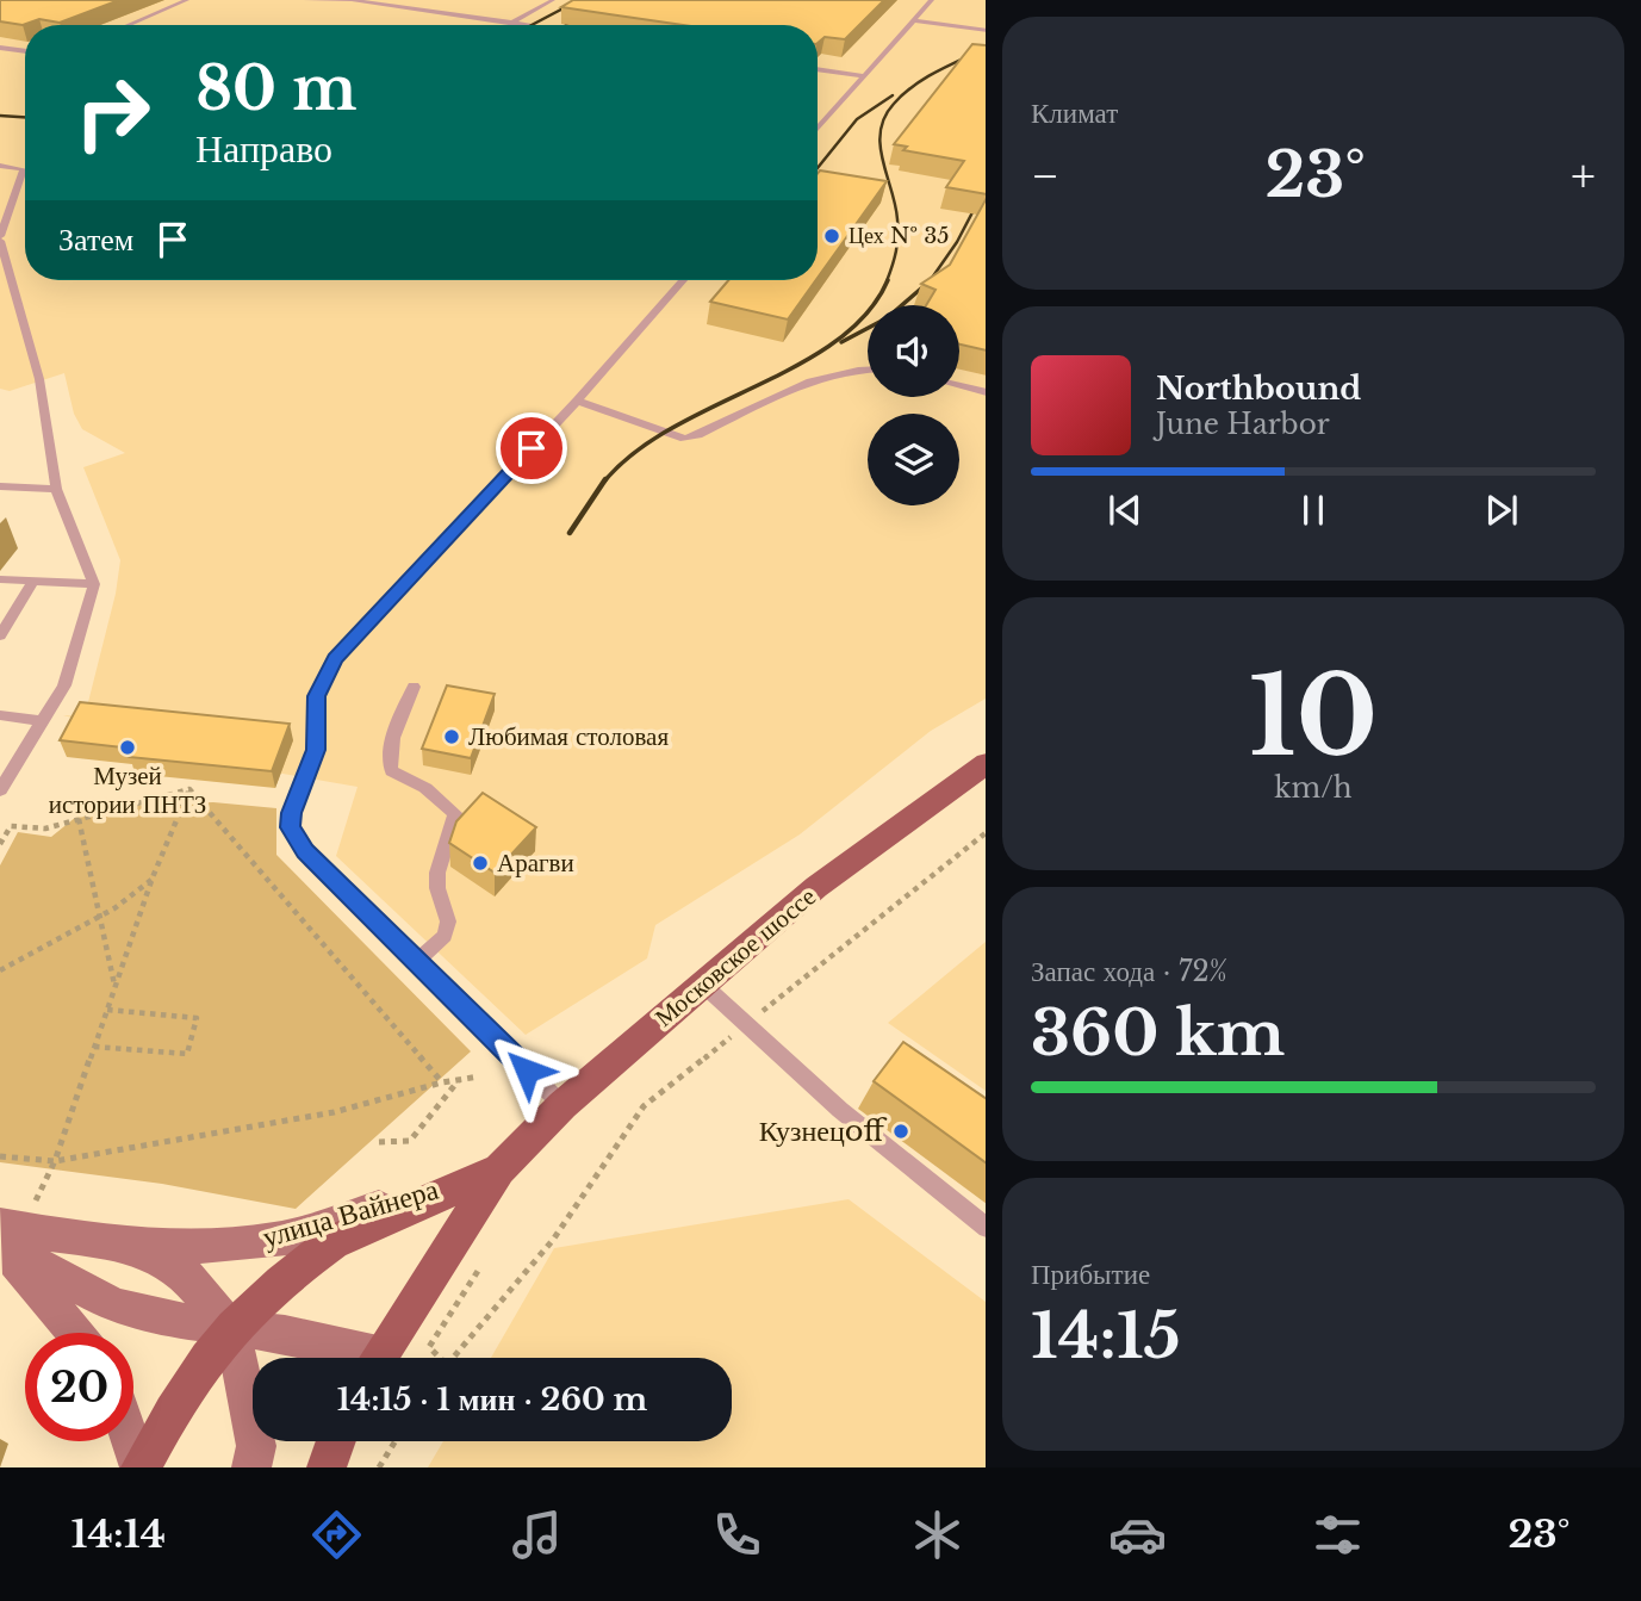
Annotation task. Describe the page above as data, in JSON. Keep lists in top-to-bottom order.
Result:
{
  "streets": {
    "main road": ["Московское шоссе", "улица Вайнера"]
  },
  "crossings": [
    ["Московское шоссе", "улица Вайнера"]
  ],
  "places": [
    "Цех № 35",
    "Любимая столовая",
    "Музей истории ПНТЗ",
    "Арагви",
    "Кузнецoff"
  ],
  "page": {
    "tile": [
      "Климат",
      ["10", "km/h"],
      ["Запас хода · 72%", "360 km"],
      ["Прибытие", "14:15"]
    ],
    "turn": ["80 m", "Направо"],
    "heat": ["−", "23°", "+"],
    "then": "Затем",
    "song": ["Northbound", "June Harbor"],
    "limit": "20",
    "trip": "14:15 · 1 мин · 260 m",
    "tabs": ["14:14", "23°"]
  }
}
